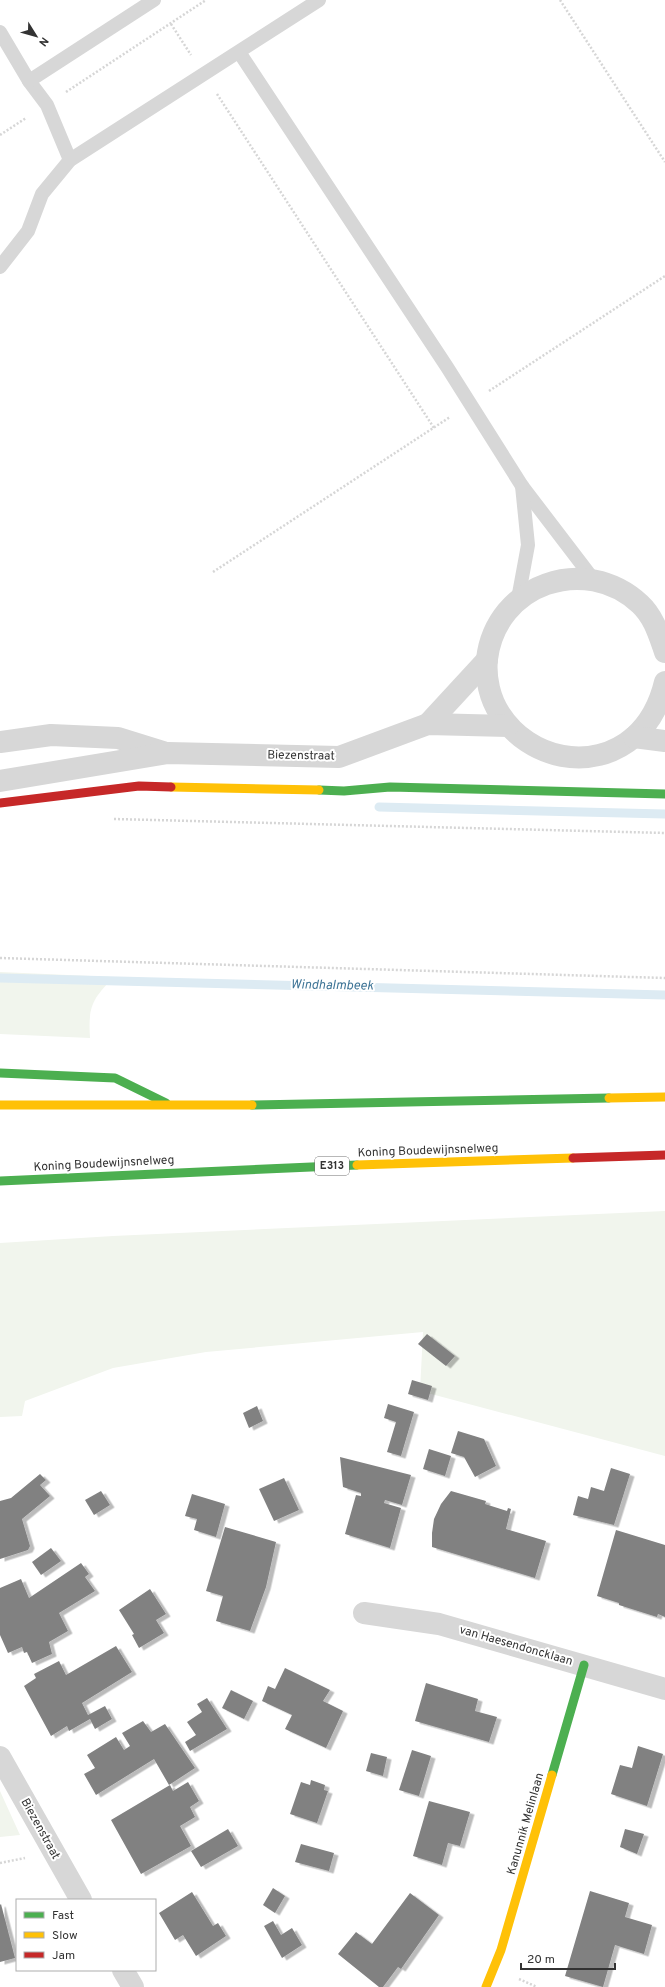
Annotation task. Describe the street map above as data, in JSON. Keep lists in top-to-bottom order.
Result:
{
  "streets": {
    "main road": ["Koning Boudewijnsnelweg", "E313", "Kanunnik Melinlaan"],
    "street": ["Biezenstraat", "van Haesendoncklaan"]
  },
  "crossings": [
    ["van Haesendoncklaan", "Kanunnik Melinlaan"]
  ],
  "water": ["Windhalmbeek"],
  "legend": ["Fast", "Slow", "Jam"],
  "scale_bar": "20 m",
  "north": "bottom right"
}
